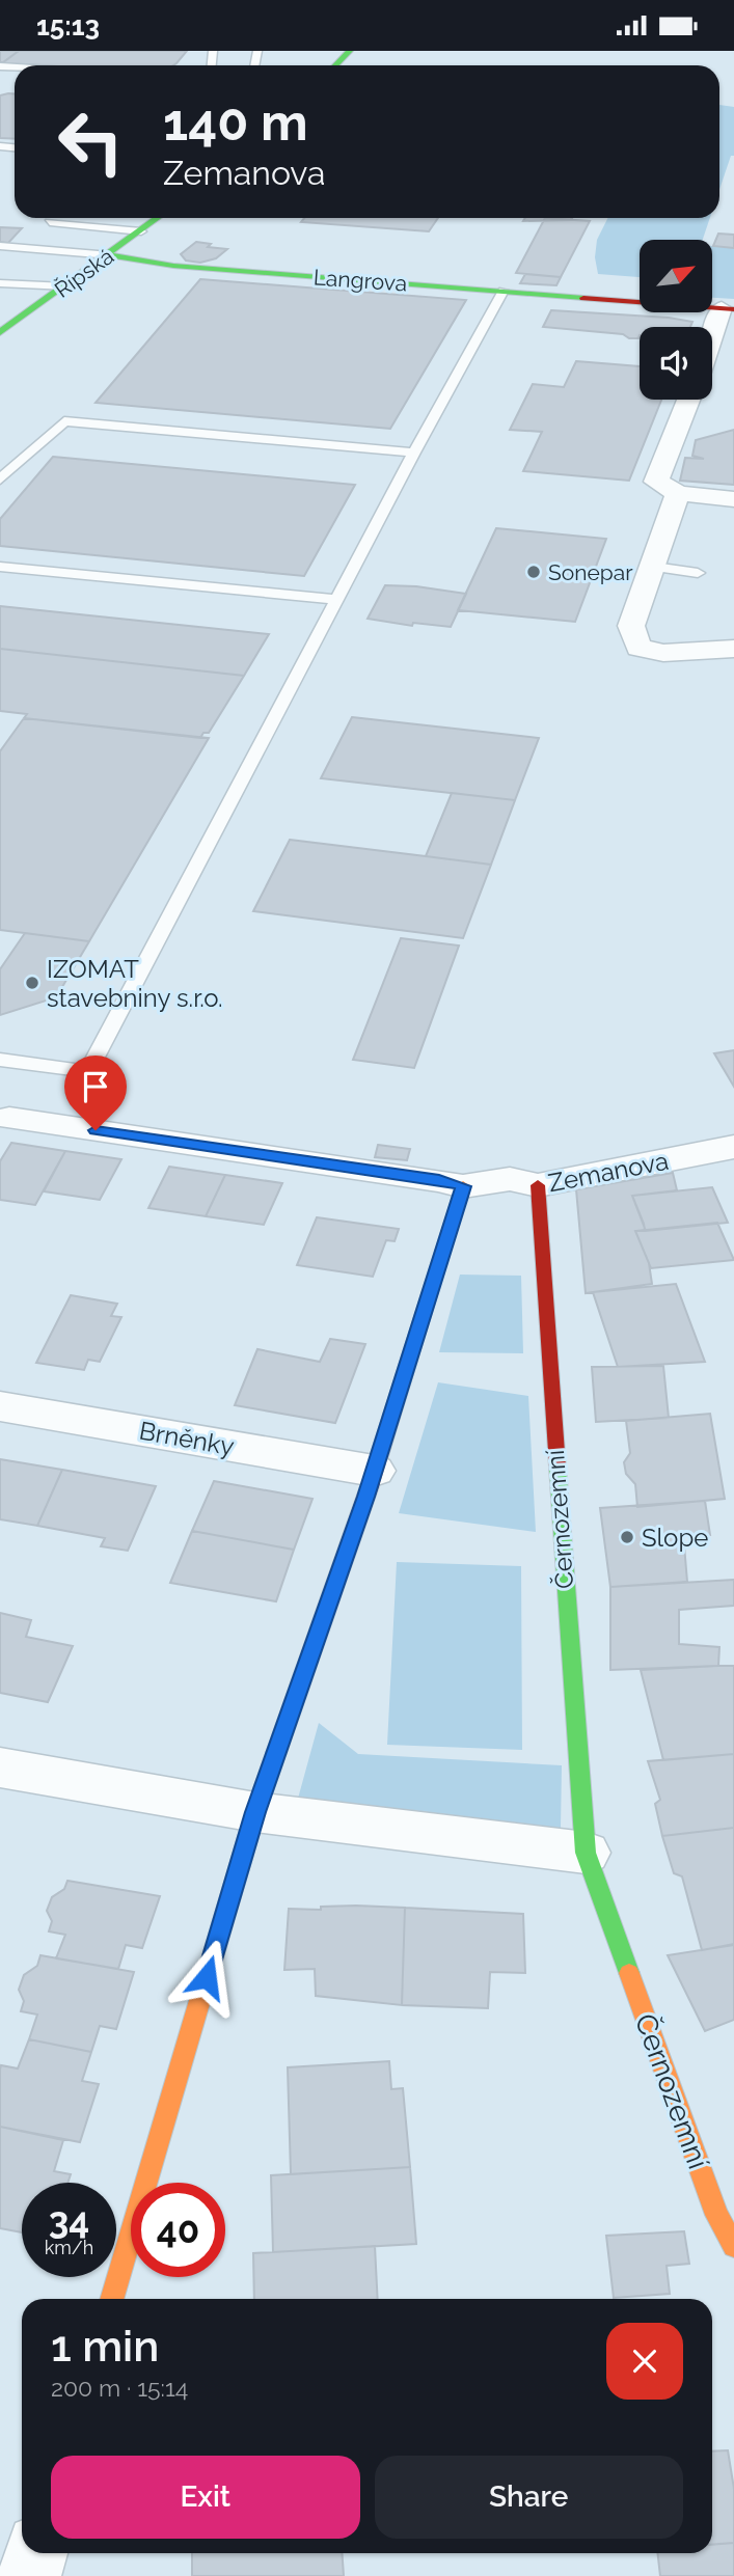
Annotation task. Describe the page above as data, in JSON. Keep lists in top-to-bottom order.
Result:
{
  "streets": {
    "street": [
      "Řípská",
      "Langrova",
      "Zemanova",
      "Brněnky",
      "Černozemní"
    ]
  },
  "crossings": [
    ["Řípská", "Langrova"],
    ["Zemanova", "Černozemní"]
  ],
  "places": ["Sonepar", "IZOMAT stavebniny s.r.o.", "Slope"],
  "north": "top right",
  "page": {
    "status": "15:13",
    "turn": ["140 m", "Zemanova"],
    "speed": "34 km/h",
    "limit": "40",
    "heading": ["1 min", "200 m · 15:14"],
    "buttons": ["Exit", "Share"]
  }
}
